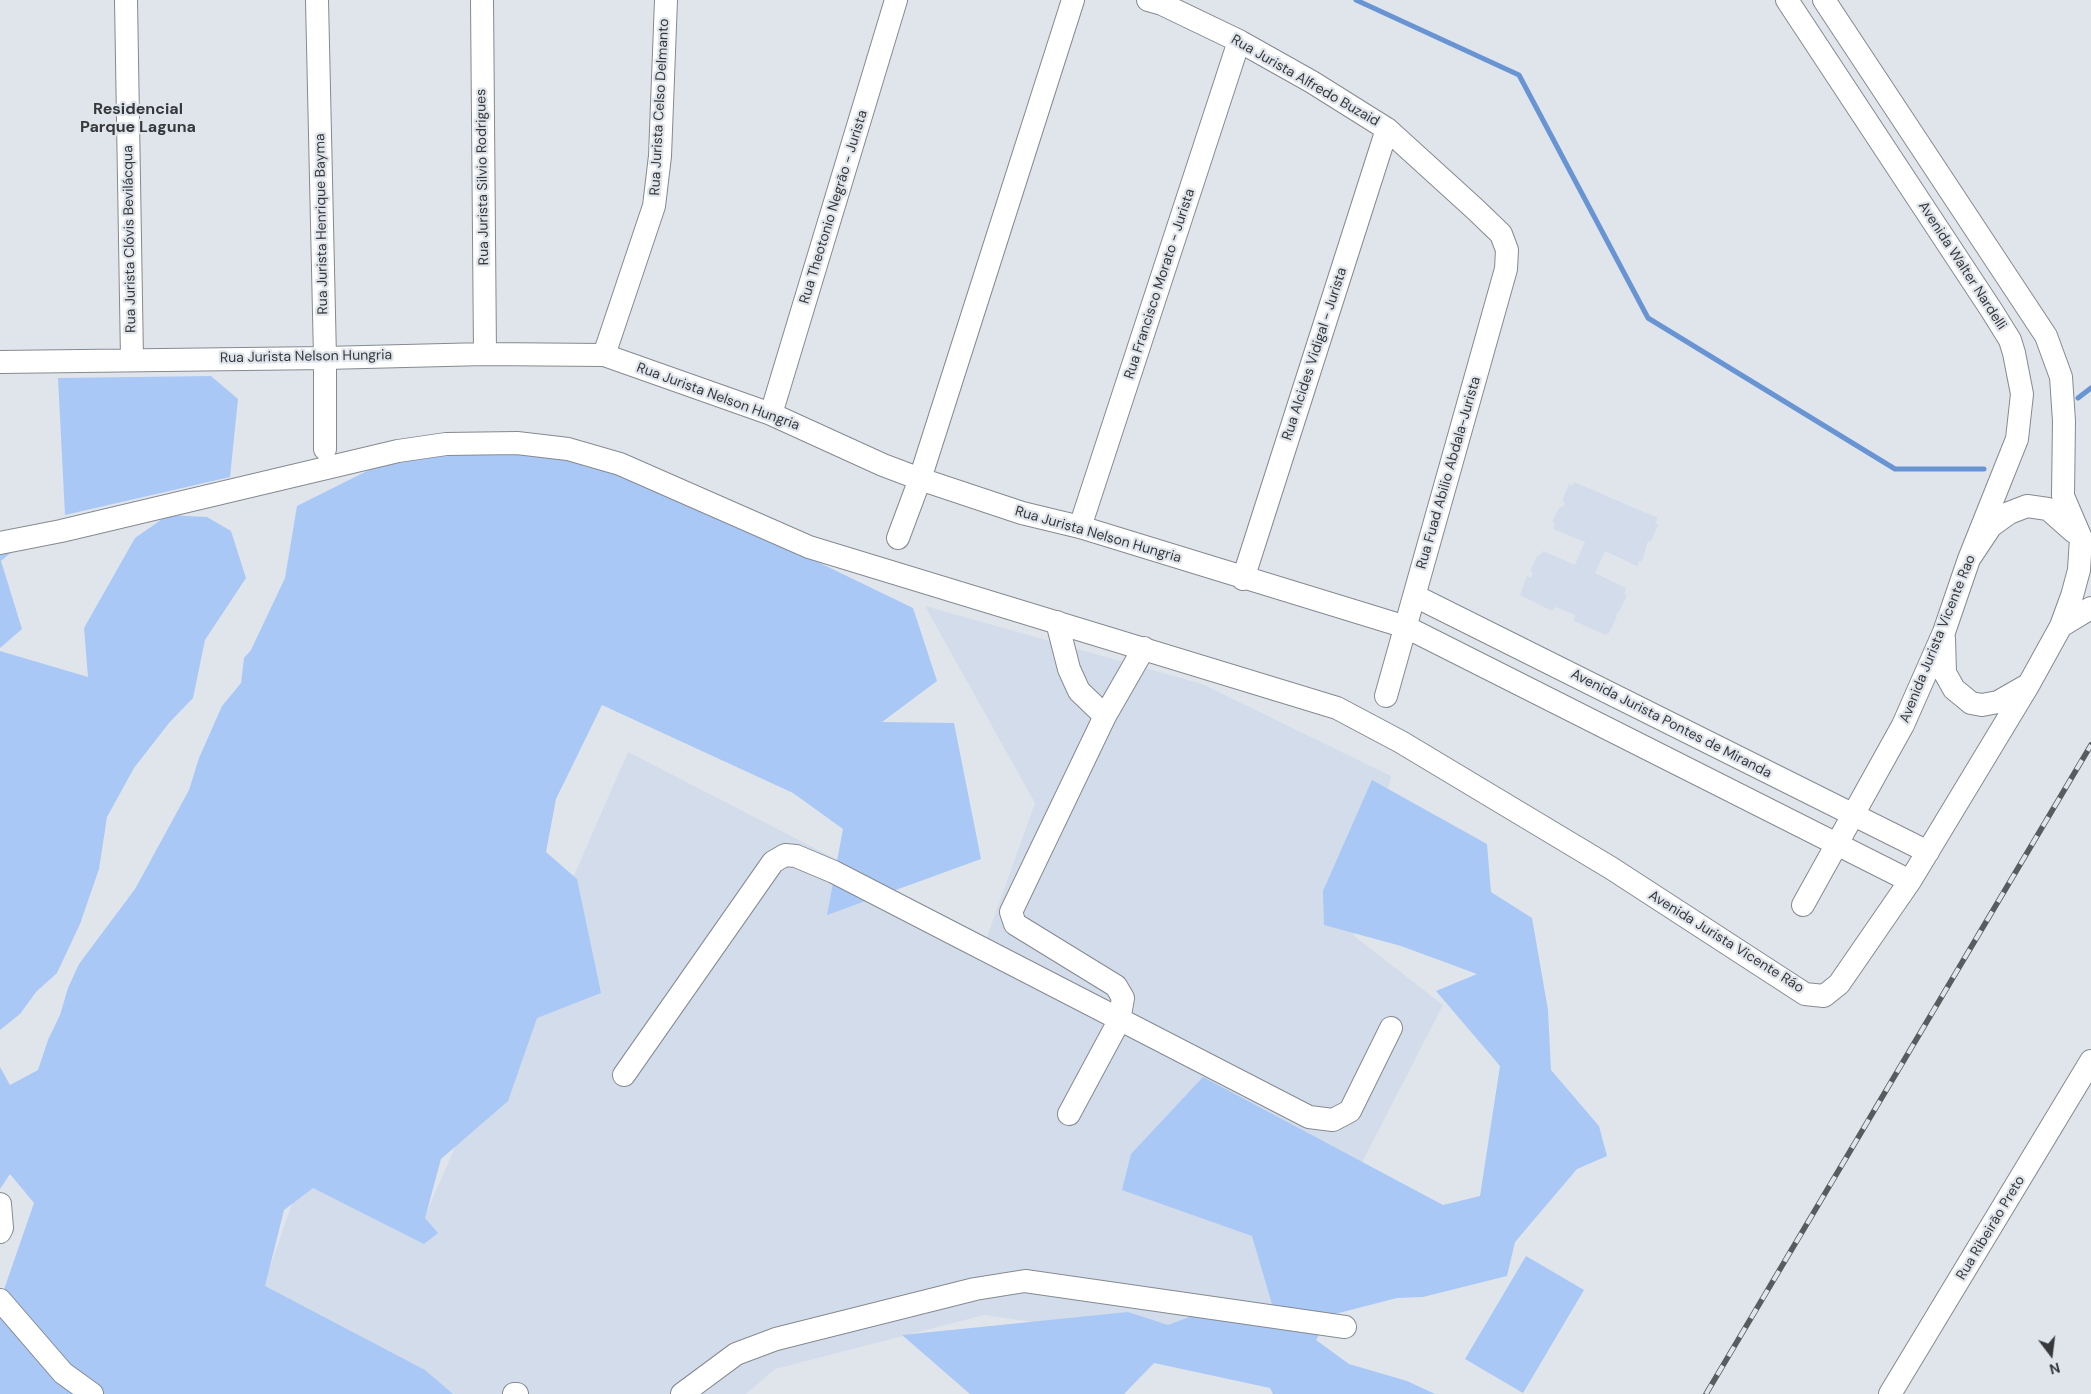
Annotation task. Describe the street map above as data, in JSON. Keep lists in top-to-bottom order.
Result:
{
  "streets": {
    "street": [
      "Rua Jurista Alfredo Buzaid",
      "Rua Jurista Celso Delmanto",
      "Rua Jurista Silvio Rodrigues",
      "Rua Theotonio Negrão - Jurista",
      "Rua Jurista Henrique Bayma",
      "Rua Jurista Clóvis Bevilácqua",
      "Avenida Walter Nardelli",
      "Rua Francisco Morato - Jurista",
      "Rua Alcides Vidigal - Jurista",
      "Rua Jurista Nelson Hungria",
      "Rua Fuad Abilio Abdala-Jurista",
      "Avenida Jurista Vicente Rao",
      "Avenida Jurista Pontes de Miranda",
      "Avenida Jurista Vicente Ráo",
      "Rua Ribeirão Preto"
    ]
  },
  "crossings": [
    ["Rua Jurista Alfredo Buzaid", "Rua Francisco Morato - Jurista"],
    ["Rua Jurista Alfredo Buzaid", "Rua Alcides Vidigal - Jurista"],
    ["Rua Jurista Alfredo Buzaid", "Rua Fuad Abilio Abdala-Jurista"],
    ["Rua Jurista Celso Delmanto", "Rua Jurista Nelson Hungria"],
    ["Rua Jurista Silvio Rodrigues", "Rua Jurista Nelson Hungria"],
    ["Rua Theotonio Negrão - Jurista", "Rua Jurista Nelson Hungria"],
    ["Rua Jurista Henrique Bayma", "Rua Jurista Nelson Hungria"],
    ["Rua Jurista Clóvis Bevilácqua", "Rua Jurista Nelson Hungria"],
    ["Avenida Walter Nardelli", "Avenida Jurista Vicente Rao"],
    ["Rua Francisco Morato - Jurista", "Rua Jurista Nelson Hungria"],
    ["Rua Alcides Vidigal - Jurista", "Rua Jurista Nelson Hungria"],
    ["Rua Jurista Nelson Hungria", "Rua Fuad Abilio Abdala-Jurista"],
    ["Rua Fuad Abilio Abdala-Jurista", "Avenida Jurista Pontes de Miranda"],
    ["Avenida Jurista Vicente Rao", "Avenida Jurista Pontes de Miranda"]
  ],
  "districts": ["Residencial Parque Laguna"],
  "north": "bottom"
}
